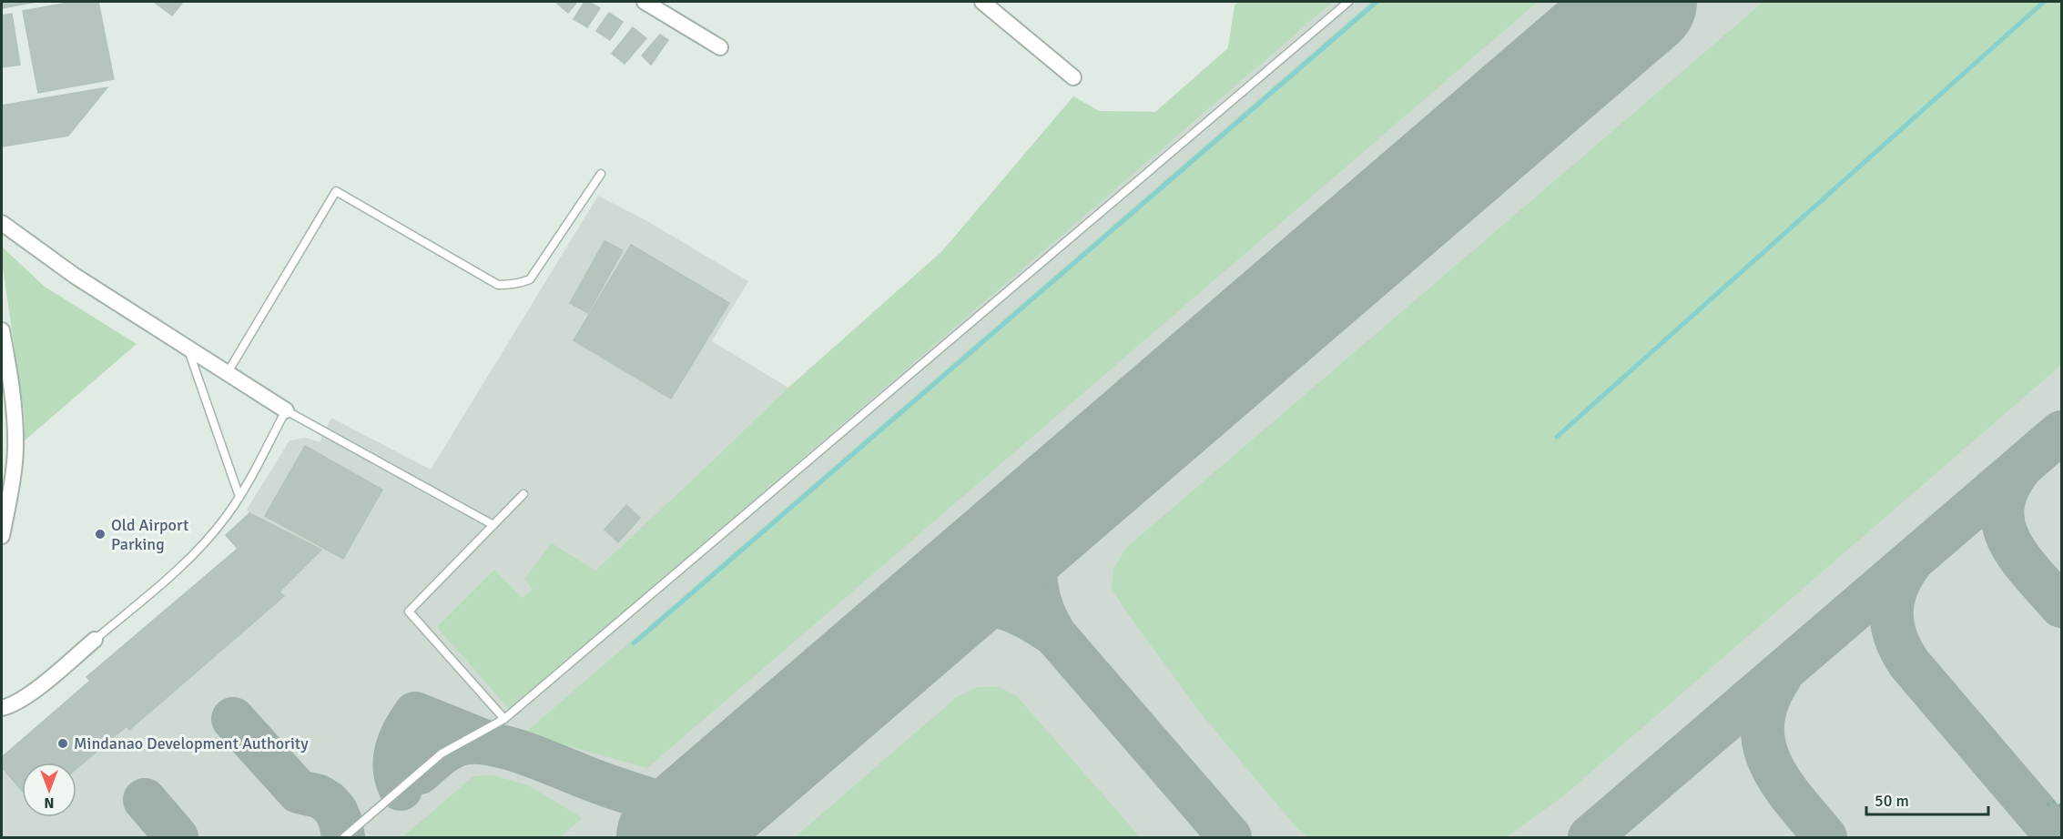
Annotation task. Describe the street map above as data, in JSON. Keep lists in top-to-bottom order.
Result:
{
  "places": ["Old Airport Parking", "Mindanao Development Authority"],
  "scale_bar": "50 m",
  "north": "bottom"
}
